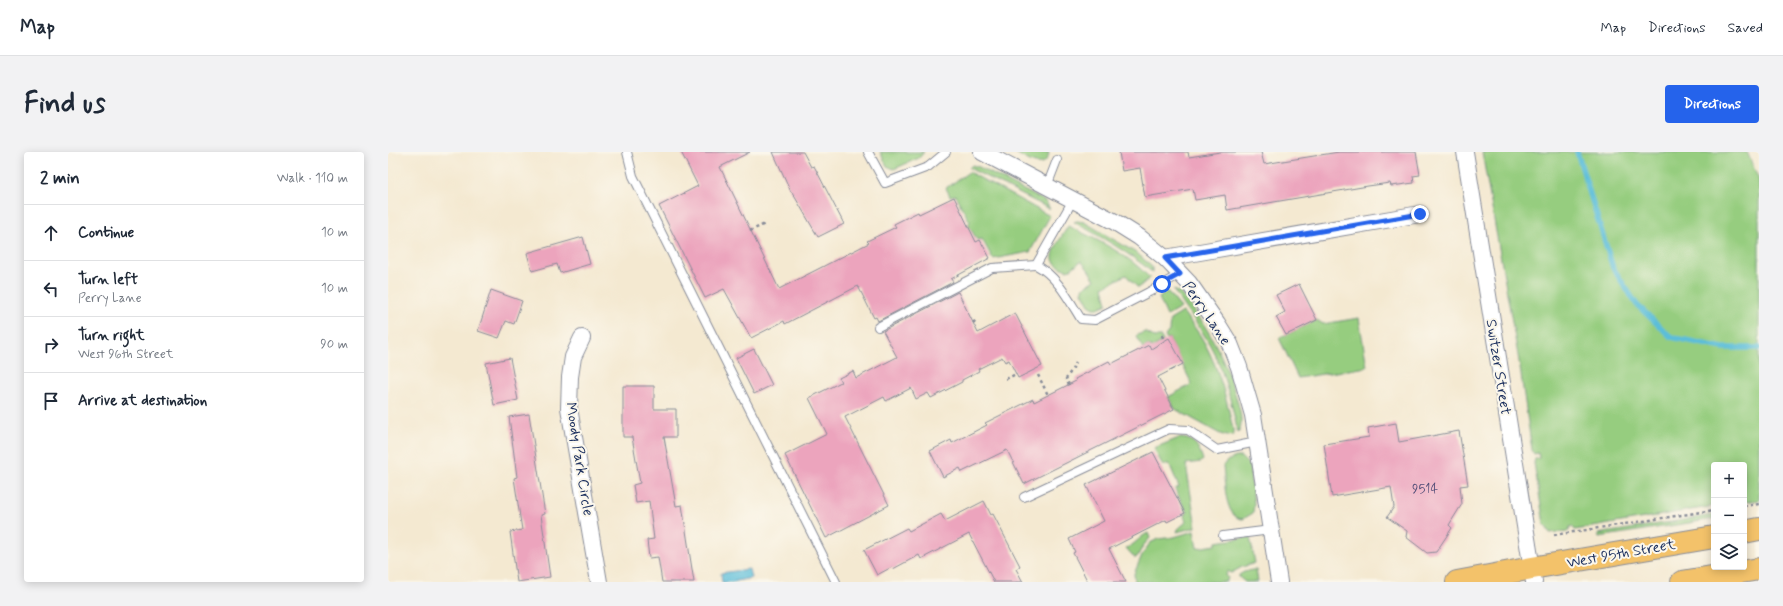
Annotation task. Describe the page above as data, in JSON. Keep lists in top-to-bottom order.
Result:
{
  "streets": {
    "main road": ["West 95th Street"],
    "street": ["Perry Lane", "Switzer Street", "Moody Park Circle"]
  },
  "crossings": [
    ["Switzer Street", "West 95th Street"]
  ],
  "house_numbers": ["9514"],
  "page": {
    "header": "Map",
    "nav": ["Map", "Directions", "Saved"],
    "buttons": "Directions",
    "title": "Find us",
    "heading": ["2 min", "Walk · 110 m"],
    "list": [
      ["Continue", "10 m"],
      ["Turn left", "Perry Lane", "10 m"],
      ["Turn right", "West 96th Street", "90 m"],
      "Arrive at destination"
    ],
    "map_buttons": ["+", "−"]
  }
}
